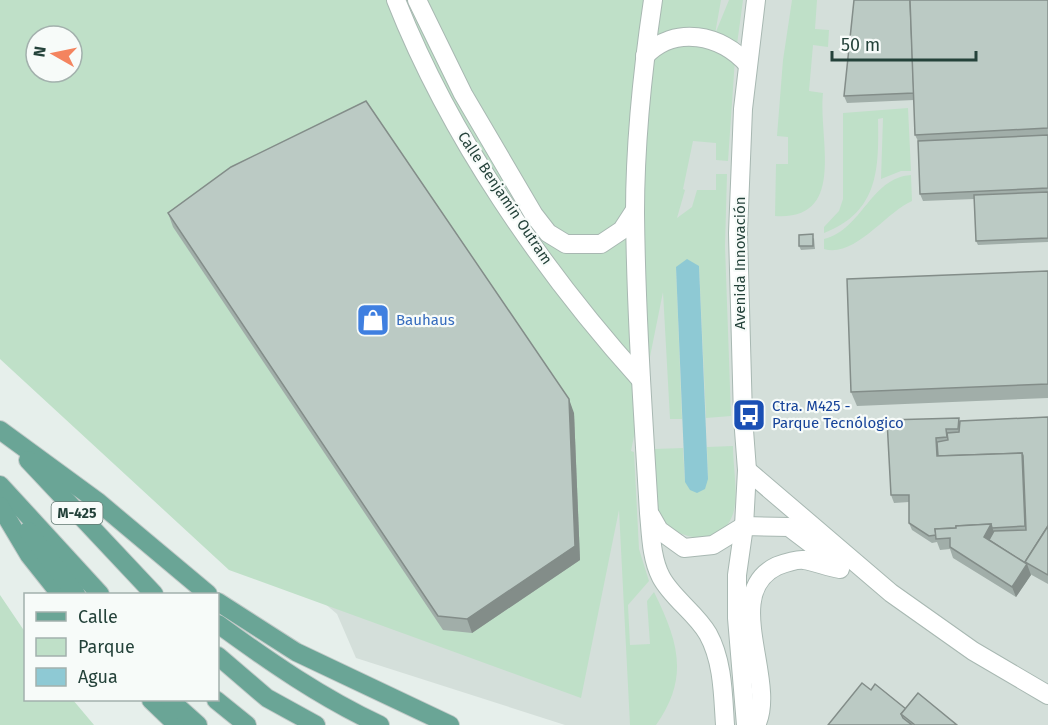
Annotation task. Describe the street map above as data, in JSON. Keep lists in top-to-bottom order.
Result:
{
  "streets": {
    "main road": ["M-425"],
    "street": ["Calle Benjamín Outram", "Avenida Innovación"]
  },
  "places": {
    "shop": ["Bauhaus"],
    "bus stop": ["Ctra. M425 - Parque Tecnólogico"]
  },
  "legend": ["Calle", "Parque", "Agua"],
  "scale_bar": "50 m",
  "north": "left"
}
